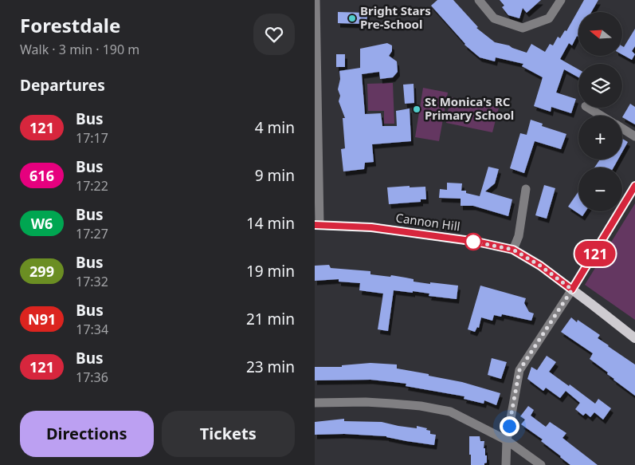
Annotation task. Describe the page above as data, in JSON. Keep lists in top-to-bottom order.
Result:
{
  "streets": {
    "main road": ["Cannon Hill"]
  },
  "places": ["Bright Stars Pre-School", "St Monica's RC Primary School"],
  "lines": ["bus line 121"],
  "north": "left",
  "page": {
    "heading": [
      ["Forestdale", "Walk · 3 min · 190 m"],
      "Departures"
    ],
    "on_map": "121",
    "map_buttons": ["+", "−"],
    "list": [
      {
        "mark": "121",
        "name": "Bus",
        "note": "17:17",
        "value": "4 min"
      },
      {
        "mark": "616",
        "name": "Bus",
        "note": "17:22",
        "value": "9 min"
      },
      {
        "mark": "W6",
        "name": "Bus",
        "note": "17:27",
        "value": "14 min"
      },
      {
        "mark": "299",
        "name": "Bus",
        "note": "17:32",
        "value": "19 min"
      },
      {
        "mark": "N91",
        "name": "Bus",
        "note": "17:34",
        "value": "21 min"
      },
      {
        "mark": "121",
        "name": "Bus",
        "note": "17:36",
        "value": "23 min"
      }
    ],
    "buttons": ["Directions", "Tickets"]
  }
}
